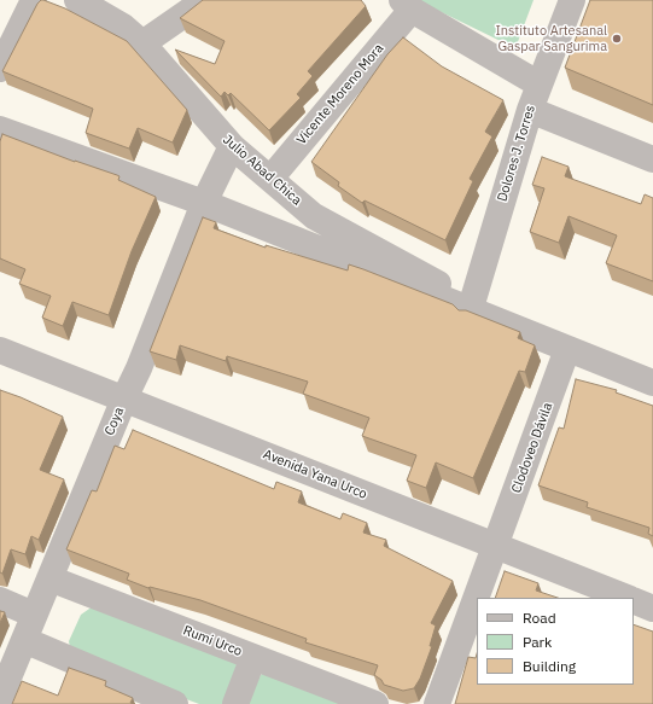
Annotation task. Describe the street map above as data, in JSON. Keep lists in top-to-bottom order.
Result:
{
  "streets": {
    "street": [
      "Vicente Moreno Mora",
      "Dolores J. Torres",
      "Julio Abad Chica",
      "Coya",
      "Clodoveo Dávila",
      "Avenida Yana Urco",
      "Rumi Urco"
    ]
  },
  "crossings": [
    ["Vicente Moreno Mora", "Julio Abad Chica"],
    ["Dolores J. Torres", "Julio Abad Chica"],
    ["Julio Abad Chica", "Coya"],
    ["Julio Abad Chica", "Clodoveo Dávila"],
    ["Coya", "Avenida Yana Urco"],
    ["Coya", "Rumi Urco"],
    ["Clodoveo Dávila", "Avenida Yana Urco"]
  ],
  "places": ["Instituto Artesanal Gaspar Sangurima"],
  "legend": ["Road", "Park", "Building"]
}
